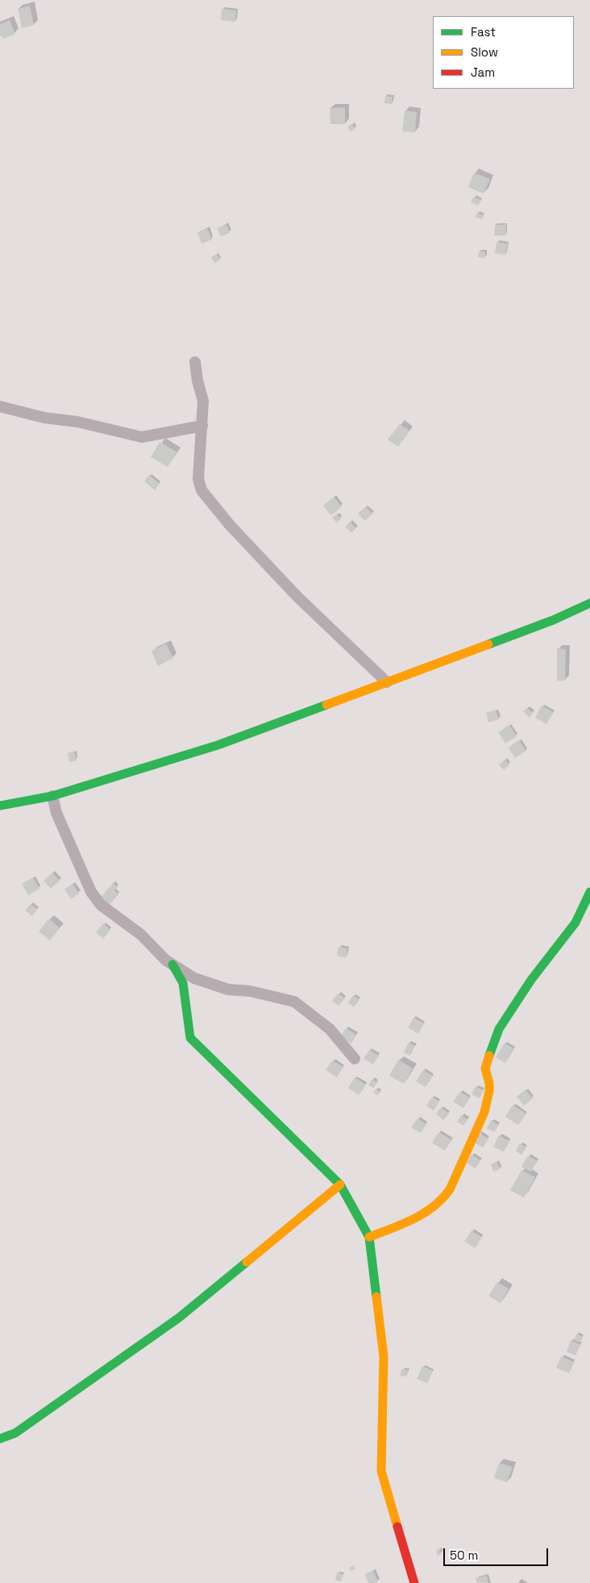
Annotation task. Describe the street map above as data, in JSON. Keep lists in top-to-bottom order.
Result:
{
  "legend": ["Fast", "Slow", "Jam"],
  "scale_bar": "50 m"
}
